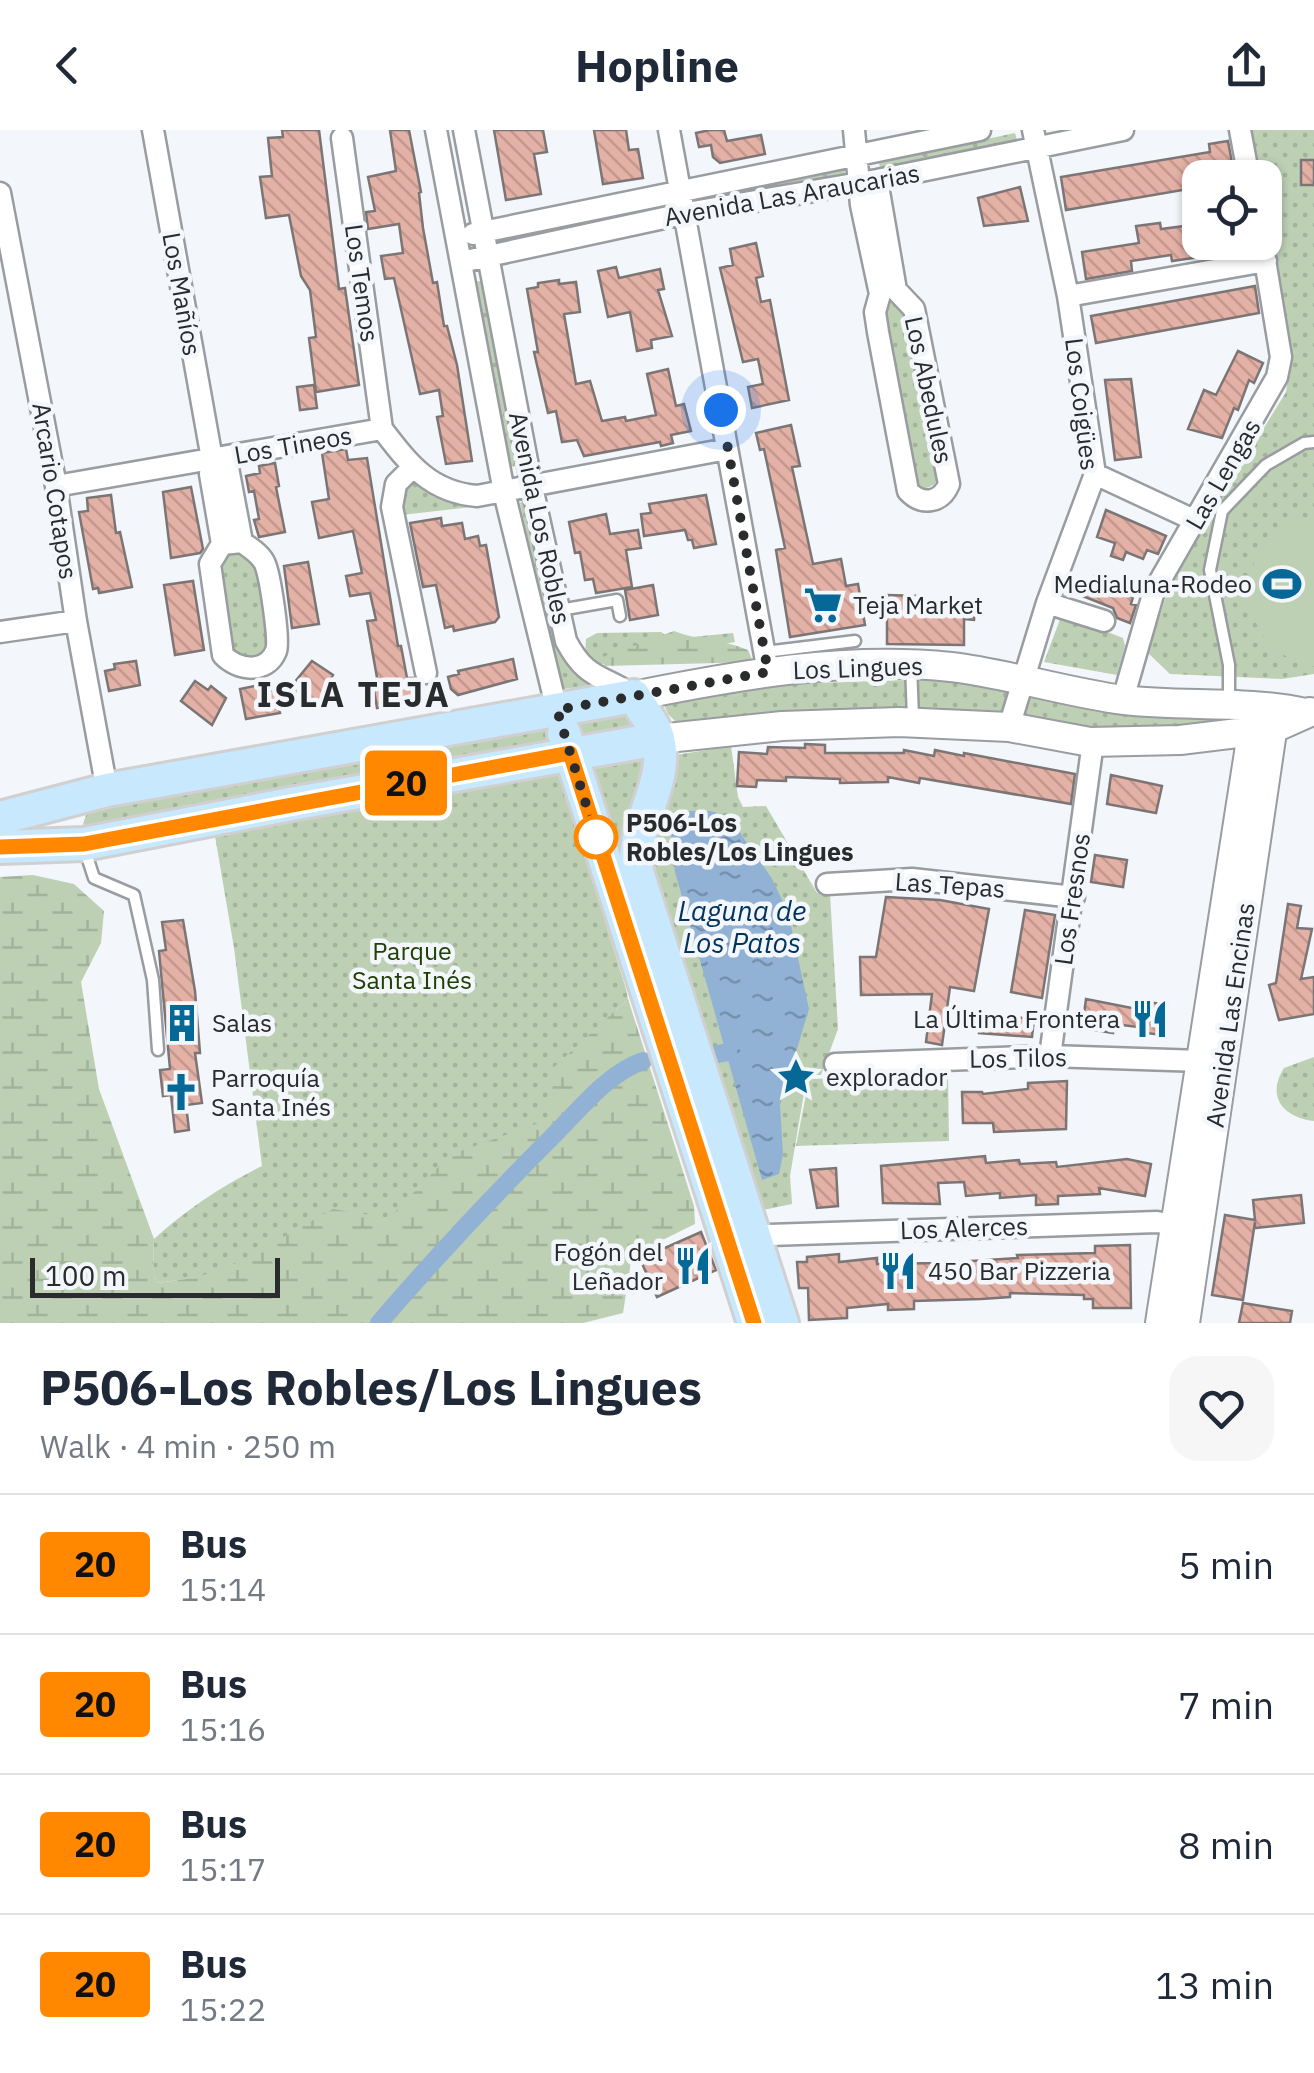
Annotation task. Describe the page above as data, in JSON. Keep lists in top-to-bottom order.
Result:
{
  "streets": {
    "main road": ["Avenida Los Robles", "Los Lingues", "Avenida Las Encinas"],
    "street": [
      "Avenida Las Araucarias",
      "Los Temos",
      "Los Mañíos",
      "Los Abedules",
      "Los Coigües",
      "Los Tineos",
      "Las Lengas",
      "Arcario Cotapos",
      "Las Tepas",
      "Los Fresnos",
      "Los Tilos",
      "Los Alerces"
    ]
  },
  "crossings": [
    ["Avenida Las Araucarias", "Los Abedules"],
    ["Avenida Las Araucarias", "Los Coigües"],
    ["Avenida Las Araucarias", "Avenida Los Robles"],
    ["Los Temos", "Los Tineos"],
    ["Los Mañíos", "Los Tineos"],
    ["Los Coigües", "Los Lingues"],
    ["Los Tineos", "Arcario Cotapos"],
    ["Los Tineos", "Avenida Los Robles"],
    ["Las Lengas", "Los Lingues"],
    ["Arcario Cotapos", "Los Lingues"],
    ["Avenida Los Robles", "Los Lingues"],
    ["Avenida Los Robles", "Los Alerces"],
    ["Los Lingues", "Los Fresnos"],
    ["Los Lingues", "Avenida Las Encinas"],
    ["Las Tepas", "Los Fresnos"],
    ["Los Fresnos", "Los Tilos"],
    ["Avenida Las Encinas", "Los Tilos"],
    ["Avenida Las Encinas", "Los Alerces"]
  ],
  "districts": ["ISLA TEJA"],
  "water": ["Laguna de Los Patos"],
  "parks": ["Parque Santa Inés"],
  "places": {
    "sports": ["Medialuna-Rodeo"],
    "supermarket": ["Teja Market"],
    "other": ["P506-Los Robles/Los Lingues"],
    "restaurant": ["La Última Frontera", "Fogón del Leñador", "450 Bar Pizzeria"],
    "building": ["Salas"],
    "place": ["explorador"],
    "church": ["Parroquía Santa Inés"]
  },
  "lines": ["bus line 20"],
  "scale_bar": "100 m",
  "page": {
    "header": "Hopline",
    "on_map": "20",
    "scale": "100 m",
    "heading": ["P506-Los Robles/Los Lingues", "Walk · 4 min · 250 m"],
    "list": [
      {
        "mark": "20",
        "name": "Bus",
        "note": "15:14",
        "value": "5 min"
      },
      {
        "mark": "20",
        "name": "Bus",
        "note": "15:16",
        "value": "7 min"
      },
      {
        "mark": "20",
        "name": "Bus",
        "note": "15:17",
        "value": "8 min"
      },
      {
        "mark": "20",
        "name": "Bus",
        "note": "15:22",
        "value": "13 min"
      }
    ]
  }
}
